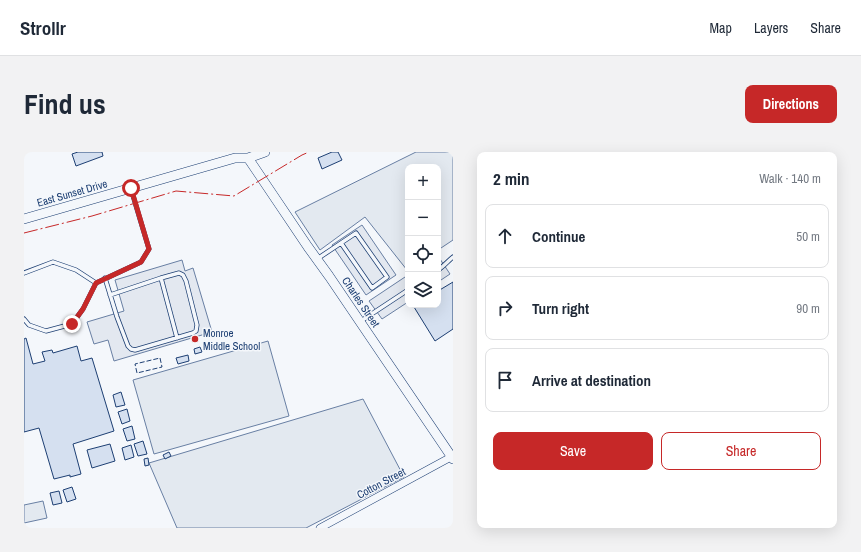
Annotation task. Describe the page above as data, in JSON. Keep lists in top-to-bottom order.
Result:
{
  "streets": {
    "street": ["East Sunset Drive", "Charles Street", "Cotton Street"]
  },
  "crossings": [
    ["East Sunset Drive", "Charles Street"],
    ["Charles Street", "Cotton Street"]
  ],
  "places": ["Monroe Middle School"],
  "page": {
    "header": "Strollr",
    "nav": ["Map", "Layers", "Share"],
    "title": "Find us",
    "buttons": [
      "Directions",
      ["Save", "Share"]
    ],
    "heading": ["2 min", "Walk · 140 m"],
    "map_buttons": ["+", "−"],
    "list": [
      ["Continue", "50 m"],
      ["Turn right", "90 m"],
      "Arrive at destination"
    ]
  }
}
